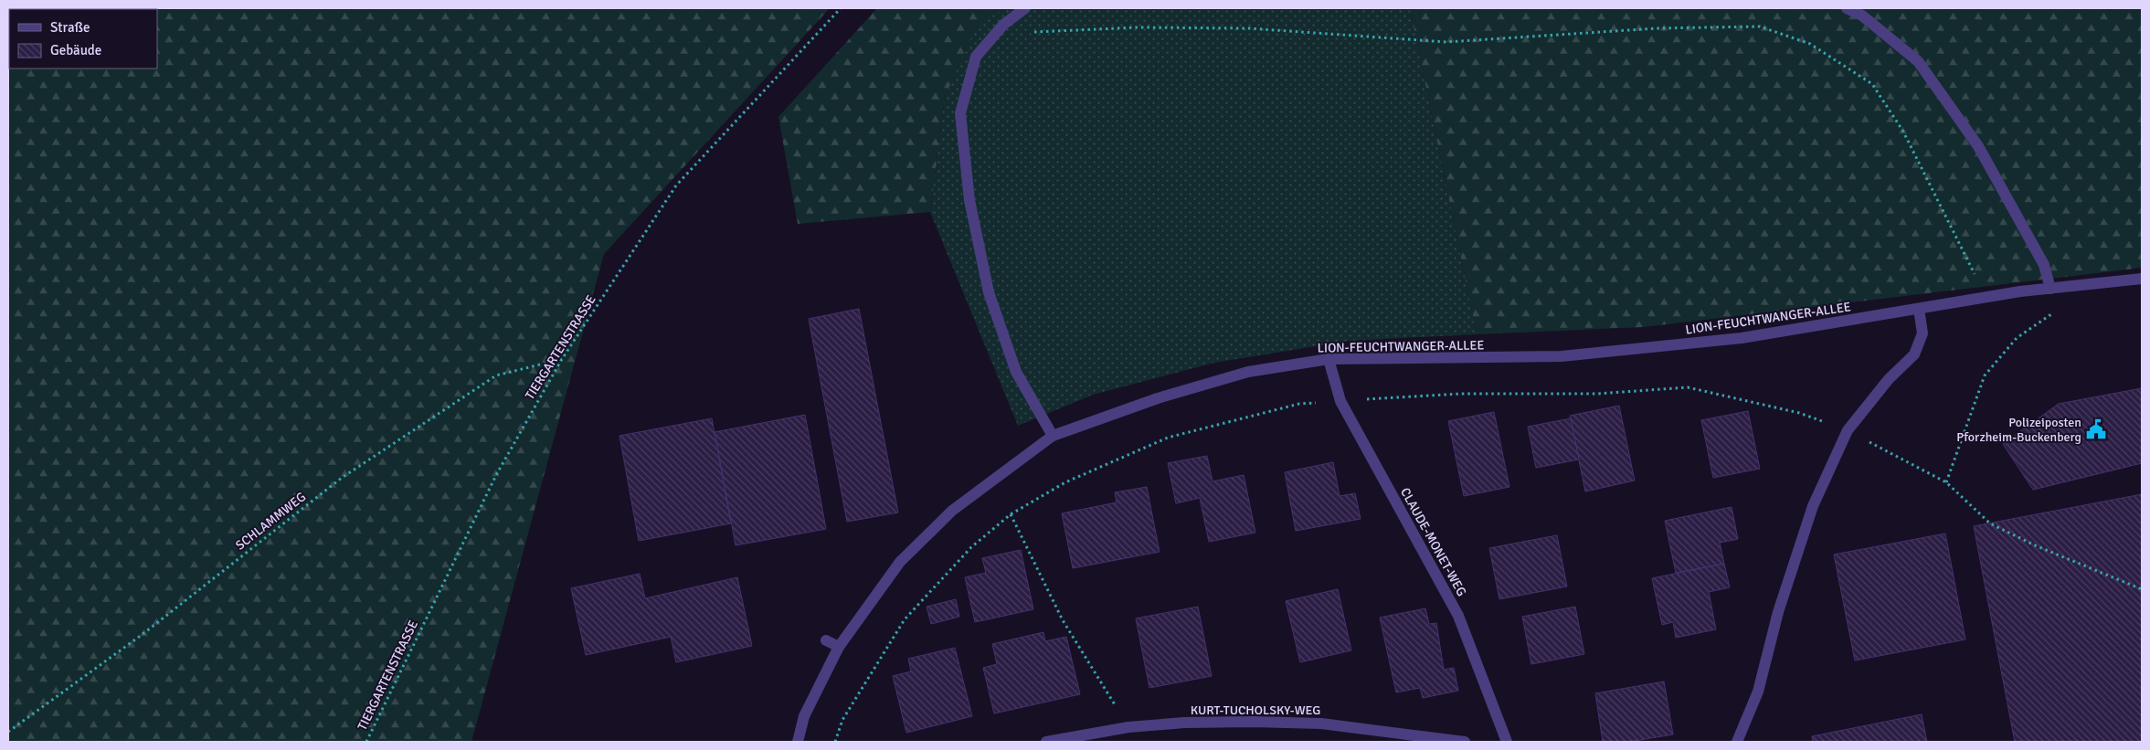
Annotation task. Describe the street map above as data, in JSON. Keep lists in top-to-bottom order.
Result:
{
  "streets": {
    "street": ["LION-FEUCHTWANGER-ALLEE", "CLAUDE-MONET-WEG", "KURT-TUCHOLSKY-WEG"],
    "path": ["TIERGARTENSTRASSE", "SCHLAMMWEG"]
  },
  "crossings": [
    ["LION-FEUCHTWANGER-ALLEE", "CLAUDE-MONET-WEG"],
    ["TIERGARTENSTRASSE", "SCHLAMMWEG"]
  ],
  "places": {
    "public building": ["Polizeiposten Pforzheim-Buckenberg"]
  },
  "legend": ["Straße", "Gebäude"]
}
